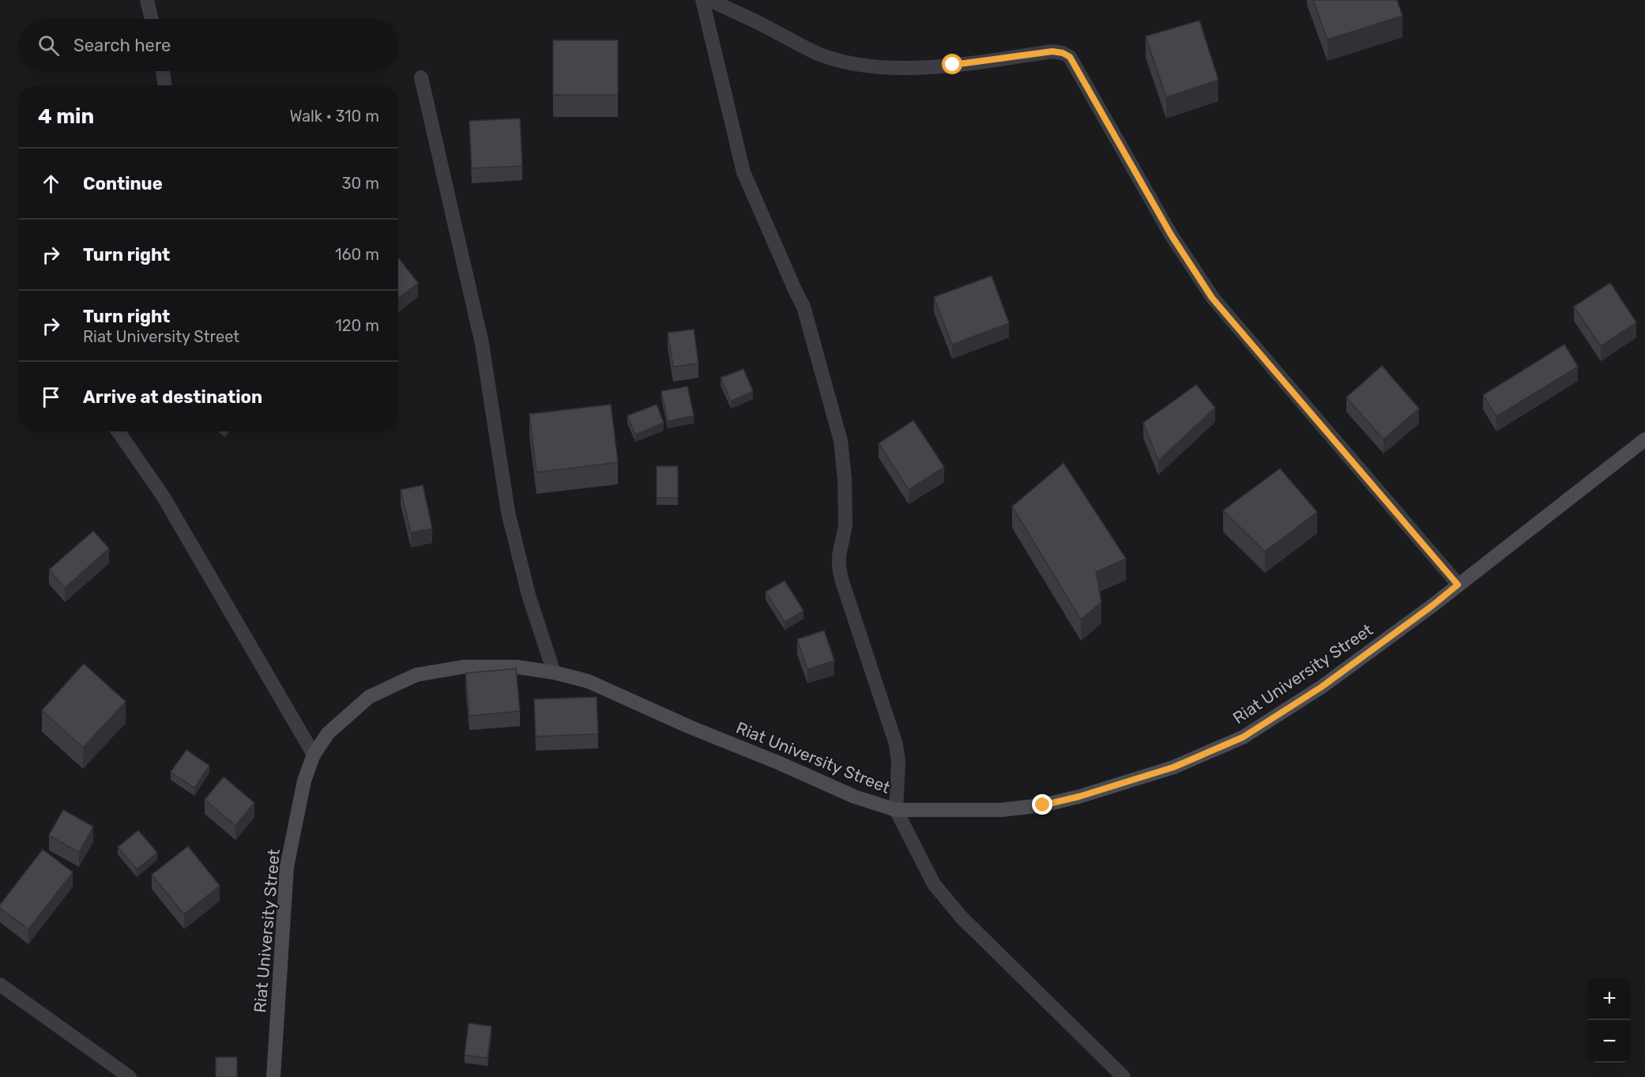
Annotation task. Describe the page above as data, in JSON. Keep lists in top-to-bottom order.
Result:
{
  "streets": {
    "street": ["Riat University Street"]
  },
  "page": {
    "search": "Search here",
    "heading": ["4 min", "Walk · 310 m"],
    "list": [
      ["Continue", "30 m"],
      ["Turn right", "160 m"],
      ["Turn right", "Riat University Street", "120 m"],
      "Arrive at destination"
    ],
    "map_buttons": ["+", "−"]
  }
}
